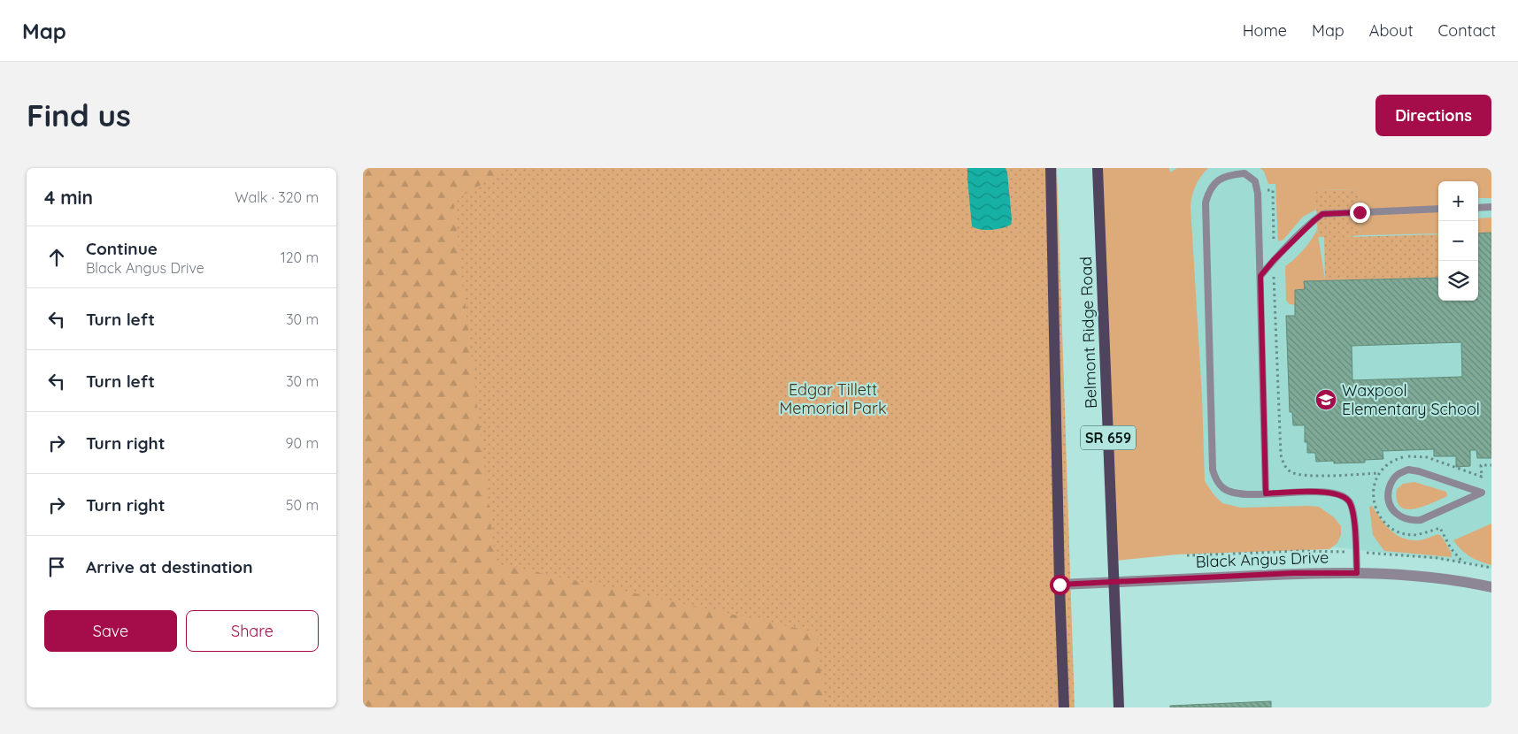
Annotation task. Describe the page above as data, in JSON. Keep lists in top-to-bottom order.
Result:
{
  "streets": {
    "main road": ["Belmont Ridge Road", "SR 659"],
    "street": ["Black Angus Drive"]
  },
  "crossings": [
    ["Belmont Ridge Road", "Black Angus Drive"]
  ],
  "parks": ["Edgar Tillett Memorial Park"],
  "places": {
    "school or university": ["Waxpool Elementary School"]
  },
  "page": {
    "header": "Map",
    "nav": [
      "Home",
      "Map",
      "About",
      "Contact"
    ],
    "buttons": [
      "Directions",
      ["Save", "Share"]
    ],
    "title": "Find us",
    "heading": ["4 min", "Walk · 320 m"],
    "map_buttons": ["+", "−"],
    "list": [
      ["Continue", "Black Angus Drive", "120 m"],
      ["Turn left", "30 m"],
      ["Turn left", "30 m"],
      ["Turn right", "90 m"],
      ["Turn right", "50 m"],
      "Arrive at destination"
    ]
  }
}
